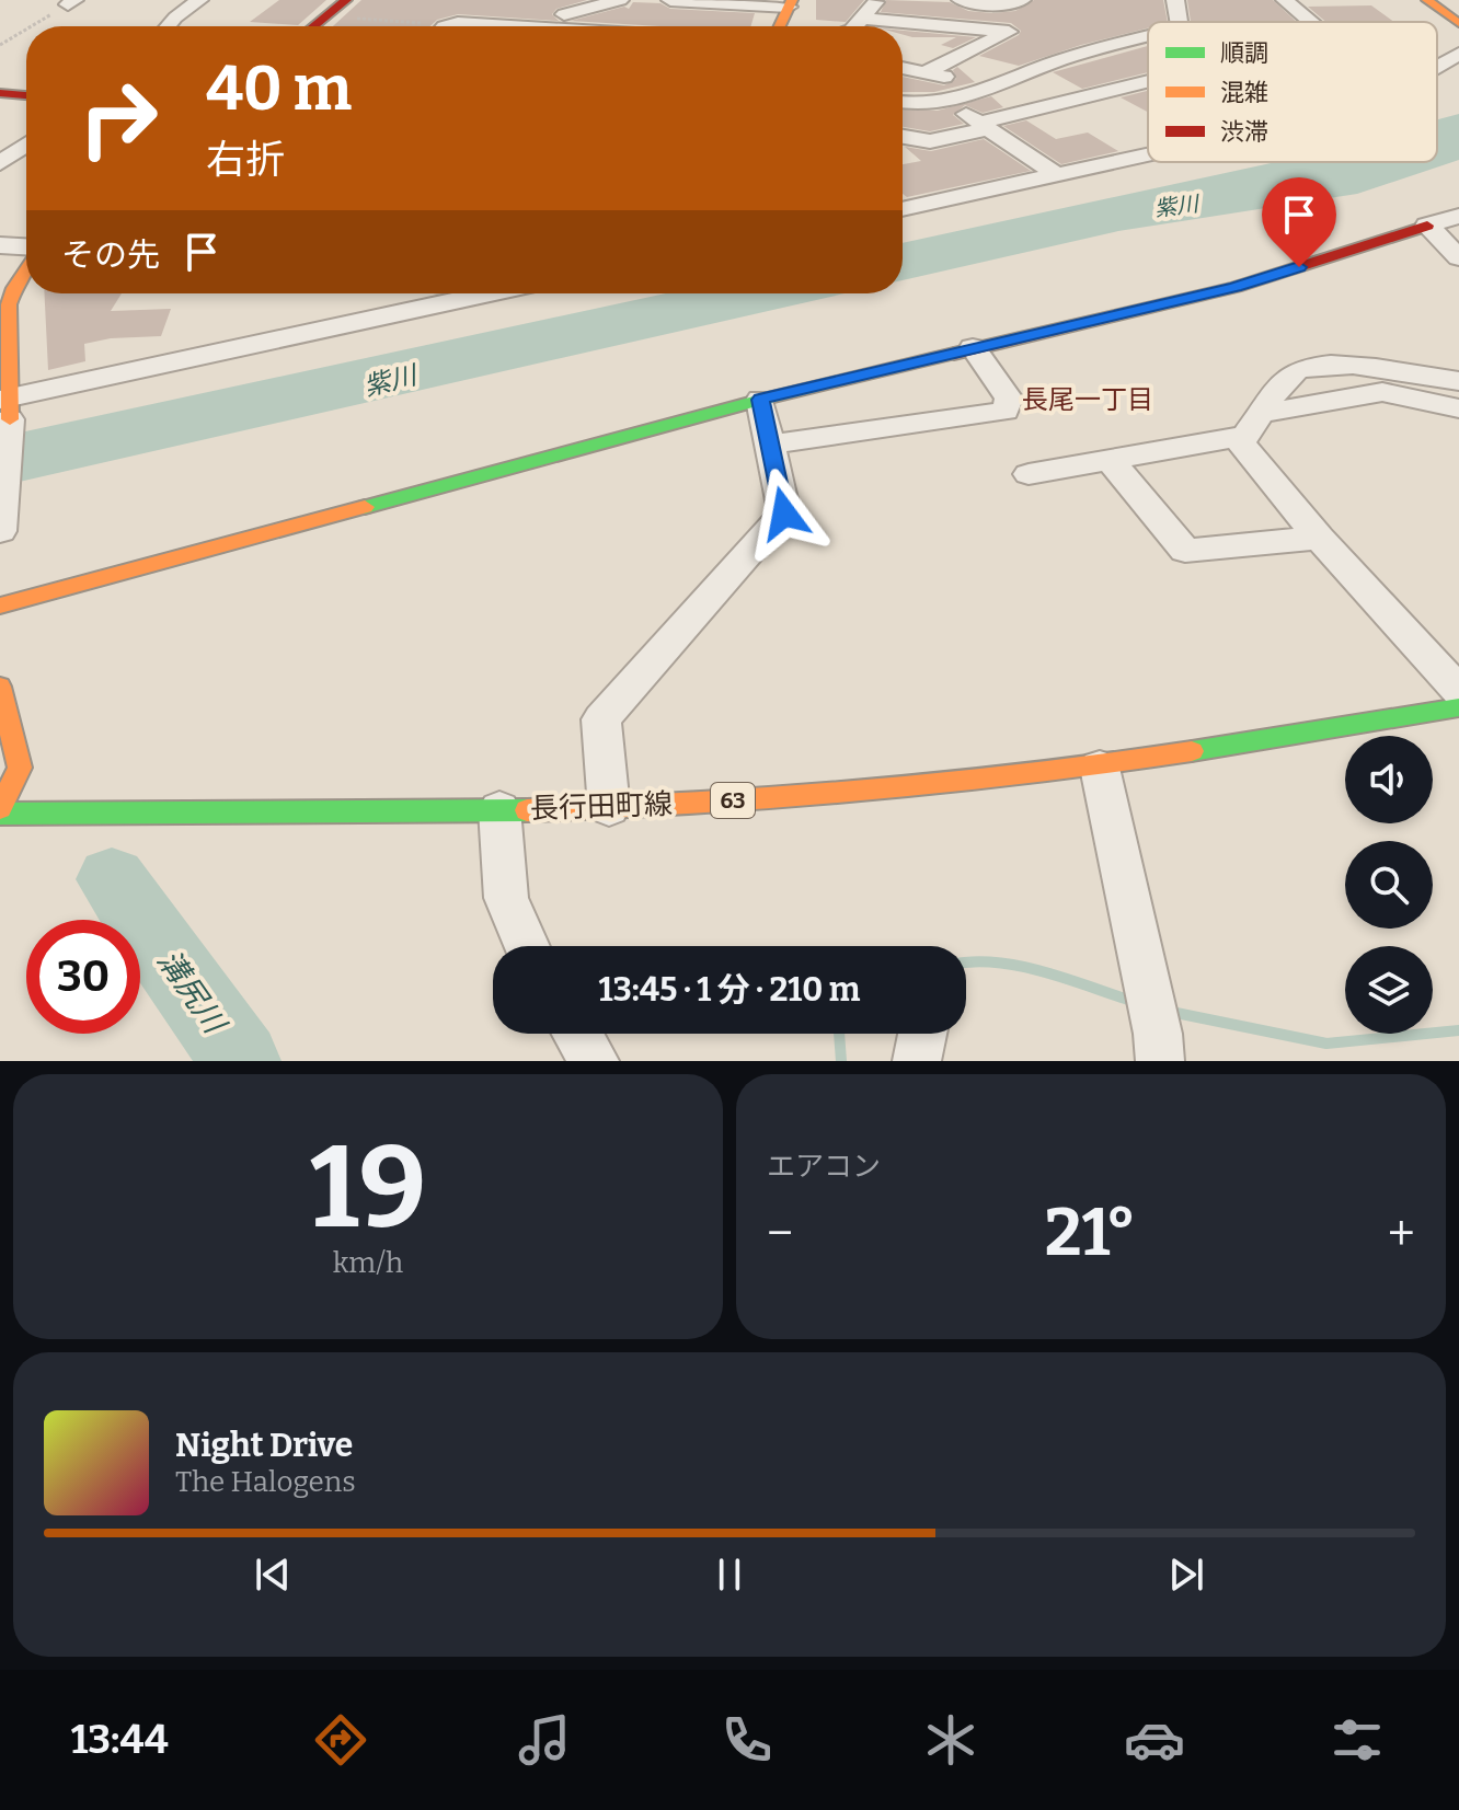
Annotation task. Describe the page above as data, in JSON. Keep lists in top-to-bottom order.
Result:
{
  "streets": {
    "street": ["63", "長行田町線"]
  },
  "districts": ["長尾一丁目"],
  "water": ["紫川", "溝尻川"],
  "legend": ["順調", "混雑", "渋滞"],
  "page": {
    "turn": ["40 m", "右折"],
    "then": "その先",
    "limit": "30",
    "trip": "13:45 · 1 分 · 210 m",
    "tile": [
      ["19", "km/h"],
      "エアコン"
    ],
    "heat": ["−", "21°", "+"],
    "song": ["Night Drive", "The Halogens"],
    "tabs": "13:44"
  }
}
